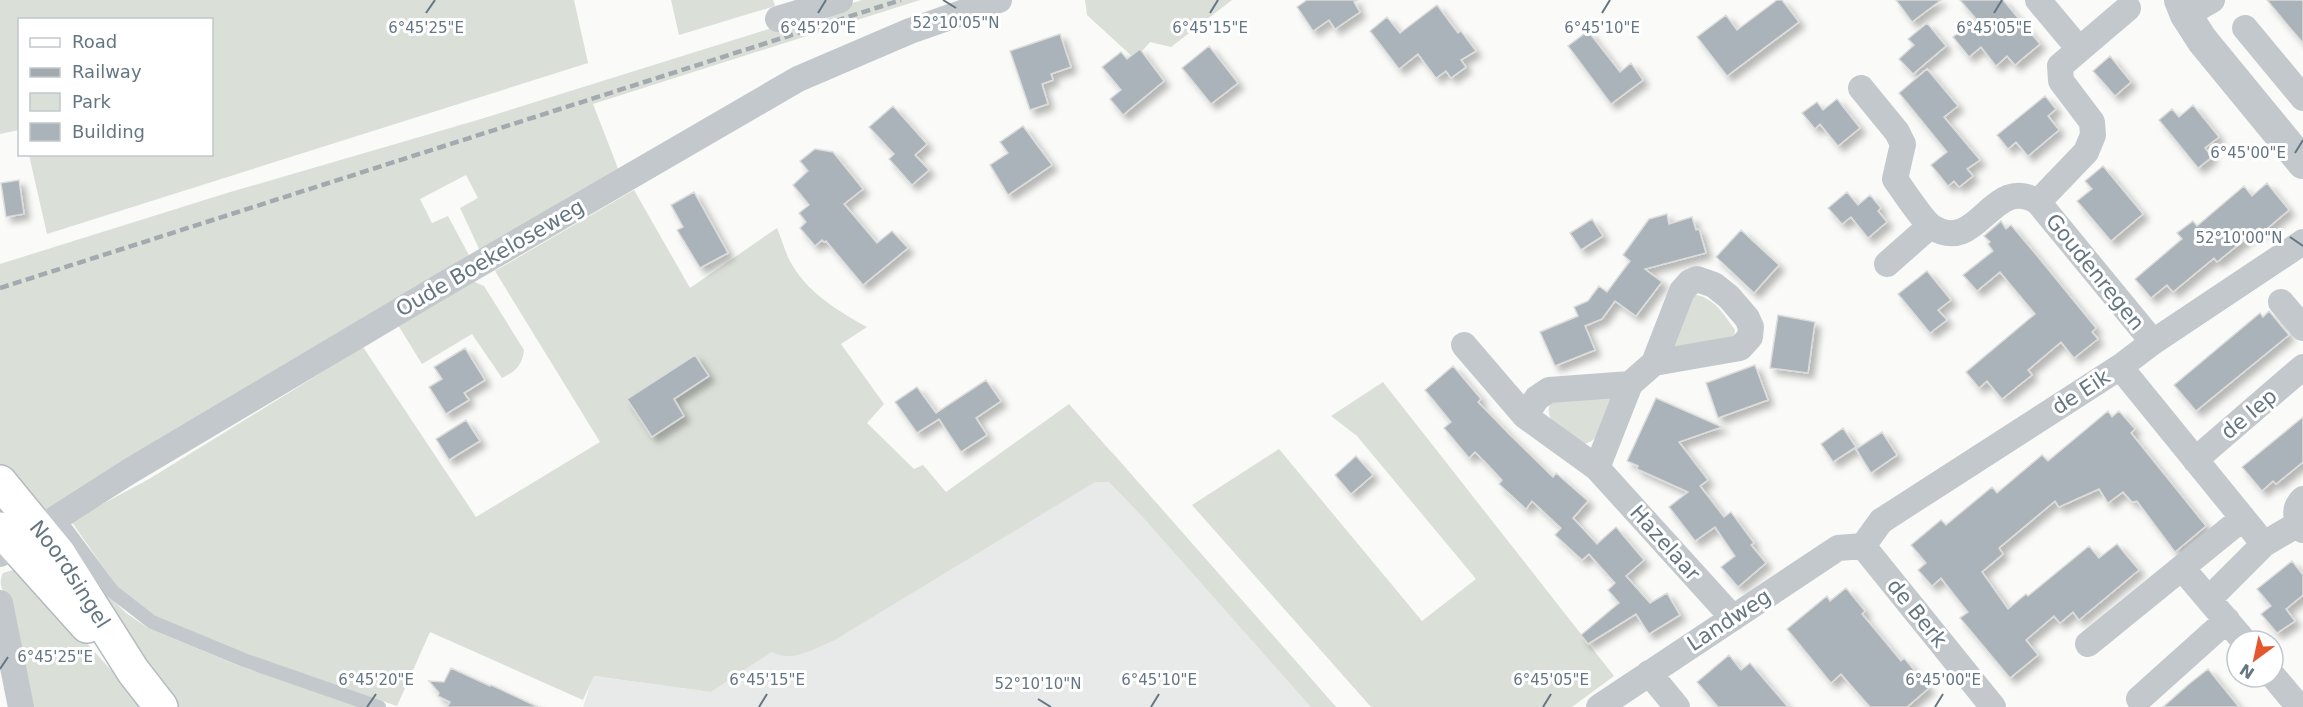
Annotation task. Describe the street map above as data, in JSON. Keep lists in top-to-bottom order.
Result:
{
  "streets": {
    "main road": ["Noordsingel"],
    "street": [
      "Oude Boekeloseweg",
      "Goudenregen",
      "de Eik",
      "de Iep",
      "Hazelaar",
      "de Berk",
      "Landweg"
    ]
  },
  "crossings": [
    ["Oude Boekeloseweg", "Noordsingel"],
    ["Goudenregen", "de Eik"],
    ["de Eik", "de Berk"],
    ["de Eik", "Landweg"],
    ["Hazelaar", "Landweg"],
    ["de Berk", "Landweg"]
  ],
  "legend": [
    "Road",
    "Railway",
    "Park",
    "Building"
  ],
  "north": "bottom left",
  "coordinates": [
    "52°10'05\"N",
    "6°45'20\"E",
    "6°45'15\"E",
    "6°45'05\"E",
    "6°45'25\"E",
    "6°45'10\"E",
    "6°45'00\"E",
    "52°10'00\"N",
    "52°10'10\"N"
  ]
}
